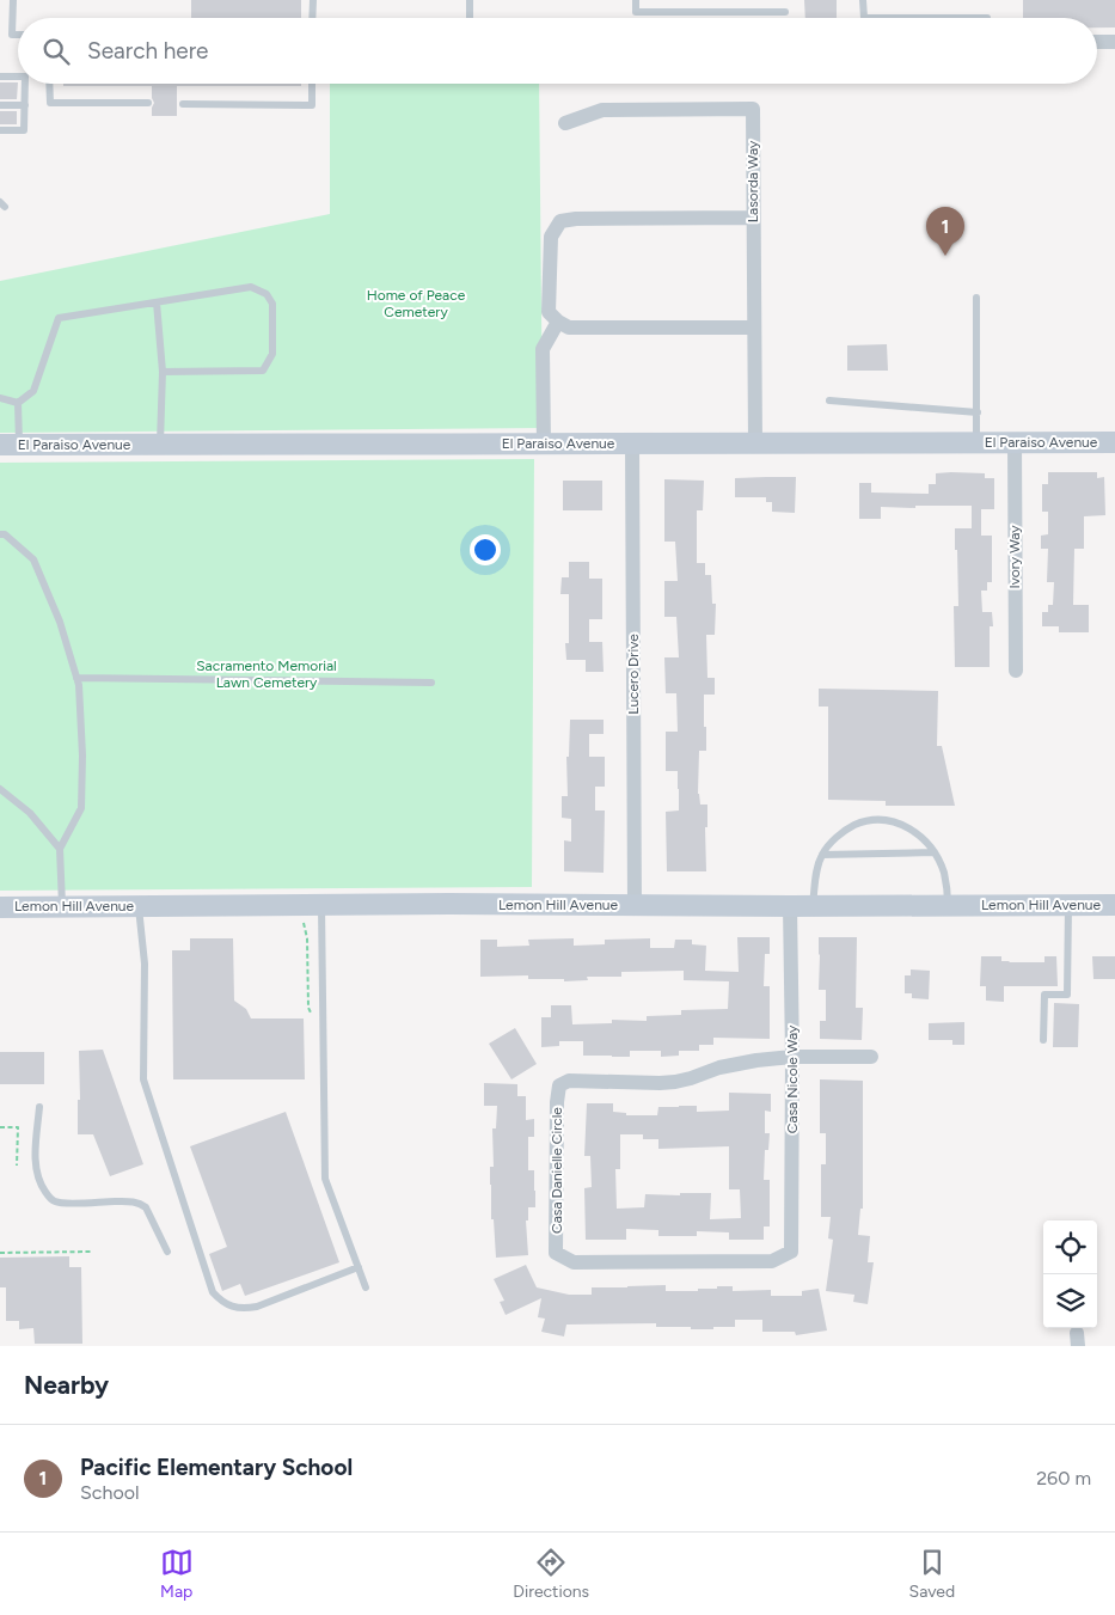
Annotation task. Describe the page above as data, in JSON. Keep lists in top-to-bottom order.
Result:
{
  "streets": {
    "street": [
      "Lasorda Way",
      "El Paraiso Avenue",
      "Ivory Way",
      "Lucero Drive",
      "Lemon Hill Avenue",
      "Casa Nicole Way",
      "Casa Danielle Circle"
    ]
  },
  "crossings": [
    ["Lasorda Way", "El Paraiso Avenue"],
    ["El Paraiso Avenue", "Ivory Way"],
    ["El Paraiso Avenue", "Lucero Drive"],
    ["Lucero Drive", "Lemon Hill Avenue"],
    ["Lemon Hill Avenue", "Casa Nicole Way"],
    ["Casa Nicole Way", "Casa Danielle Circle"]
  ],
  "parks": ["Home of Peace Cemetery", "Sacramento Memorial Lawn Cemetery"],
  "page": {
    "search": "Search here",
    "pins": "1",
    "heading": "Nearby",
    "list": [
      {
        "mark": "1",
        "name": "Pacific Elementary School",
        "note": "School",
        "value": "260 m"
      }
    ],
    "nav": ["Map", "Directions", "Saved"]
  }
}
